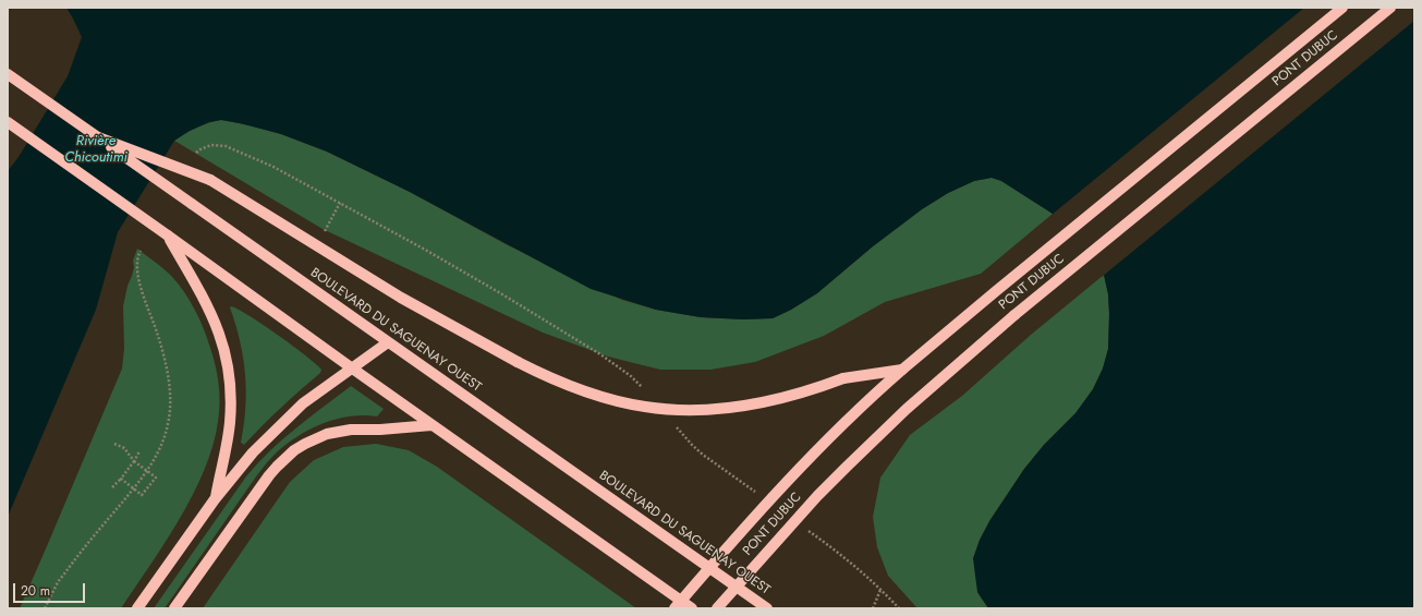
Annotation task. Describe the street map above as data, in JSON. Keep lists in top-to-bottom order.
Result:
{
  "streets": {
    "main road": ["PONT DUBUC", "BOULEVARD DU SAGUENAY OUEST"]
  },
  "water": ["Rivière Chicoutimi"],
  "scale_bar": "20 m"
}
